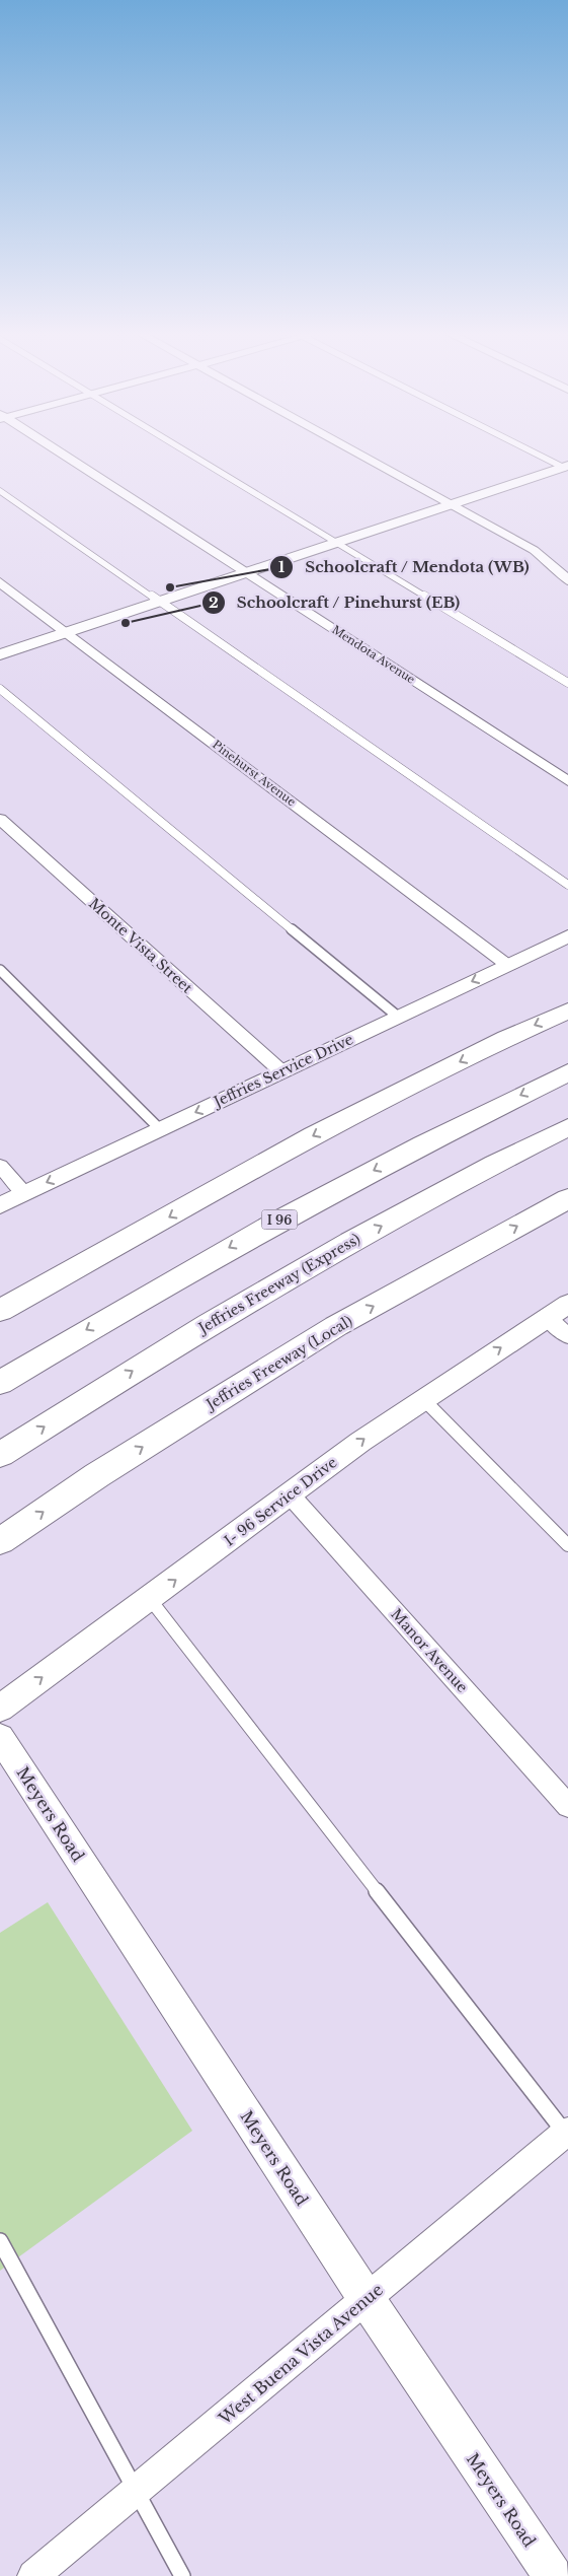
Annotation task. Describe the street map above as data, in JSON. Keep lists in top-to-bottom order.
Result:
{
  "streets": {
    "highway": ["I 96", "Jeffries Freeway (Express)", "Jeffries Freeway (Local)"],
    "street": [
      "Mendota Avenue",
      "Pinehurst Avenue",
      "Monte Vista Street",
      "Jeffries Service Drive",
      "I- 96 Service Drive",
      "Manor Avenue",
      "Meyers Road",
      "West Buena Vista Avenue"
    ]
  },
  "crossings": [
    ["Pinehurst Avenue", "Jeffries Service Drive"],
    ["Monte Vista Street", "Jeffries Service Drive"],
    ["I- 96 Service Drive", "Manor Avenue"],
    ["Meyers Road", "West Buena Vista Avenue"]
  ],
  "one_way": ["Jeffries Service Drive", "I- 96 Service Drive"],
  "places": ["Schoolcraft / Mendota (WB)", "Schoolcraft / Pinehurst (EB)"]
}
